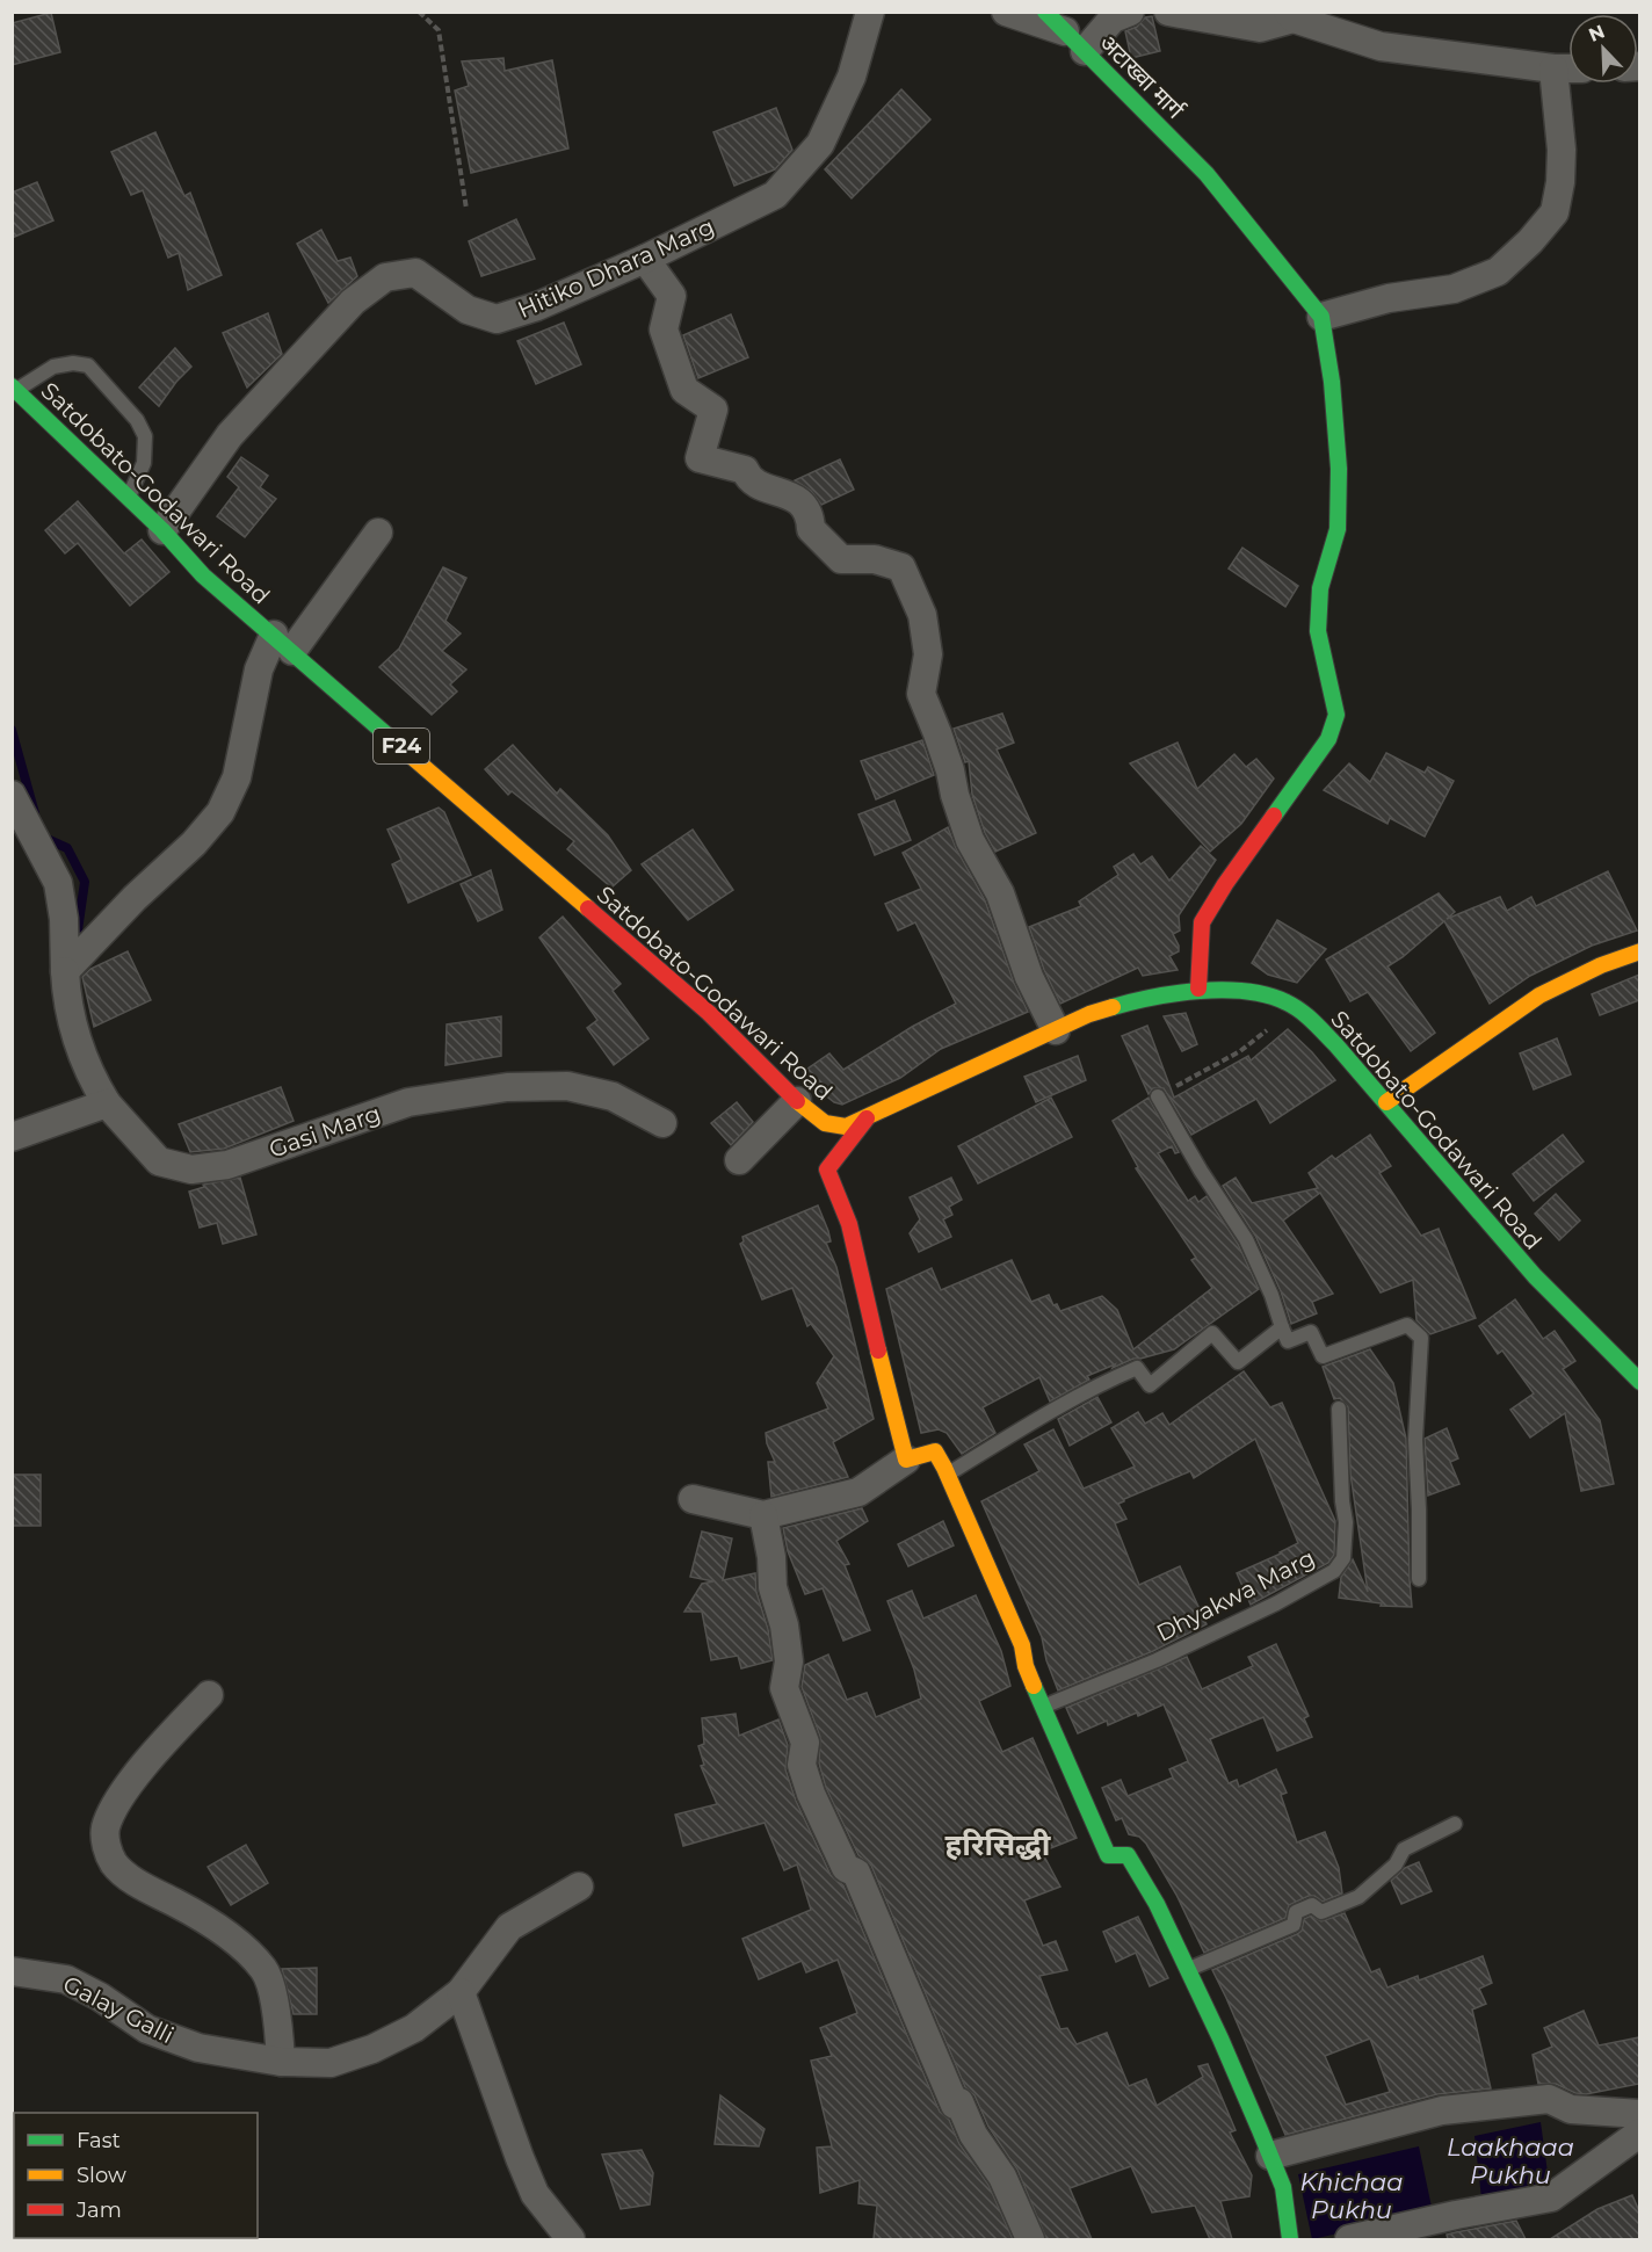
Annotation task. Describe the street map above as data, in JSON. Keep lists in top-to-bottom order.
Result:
{
  "streets": {
    "street": [
      "अटाख्वा मार्ग",
      "Hitiko Dhara Marg",
      "Satdobato-Godawari Road",
      "F24",
      "Gasi Marg",
      "Galay Galli"
    ],
    "lane": ["Dhyakwa Marg"]
  },
  "crossings": [
    ["Hitiko Dhara Marg", "Satdobato-Godawari Road"]
  ],
  "districts": ["हरिसिद्धी"],
  "water": ["Laakhaaa Pukhu", "Khichaa Pukhu"],
  "legend": ["Fast", "Slow", "Jam"],
  "north": "top left"
}
